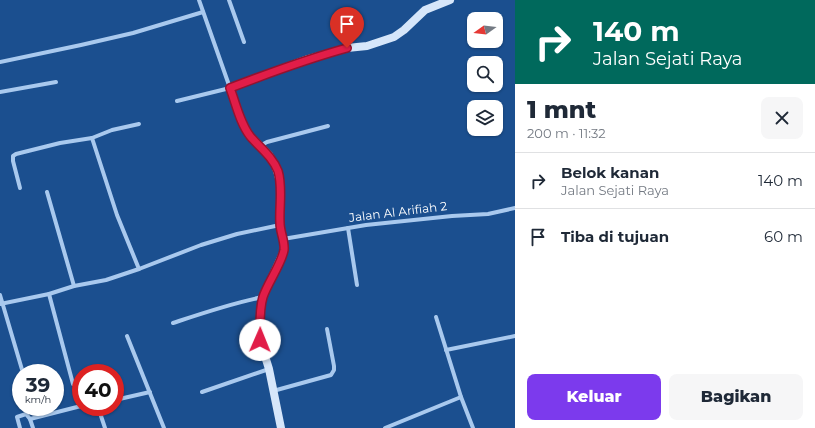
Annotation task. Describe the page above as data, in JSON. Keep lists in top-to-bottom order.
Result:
{
  "streets": {
    "street": ["Jalan Al Arifiah 2"]
  },
  "north": "left",
  "page": {
    "turn": ["140 m", "Jalan Sejati Raya"],
    "heading": ["1 mnt", "200 m · 11:32"],
    "list": [
      {
        "name": "Belok kanan",
        "note": "Jalan Sejati Raya",
        "value": "140 m"
      },
      {
        "name": "Tiba di tujuan",
        "value": "60 m"
      }
    ],
    "speed": "39 km/h",
    "limit": "40",
    "buttons": ["Keluar", "Bagikan"]
  }
}
